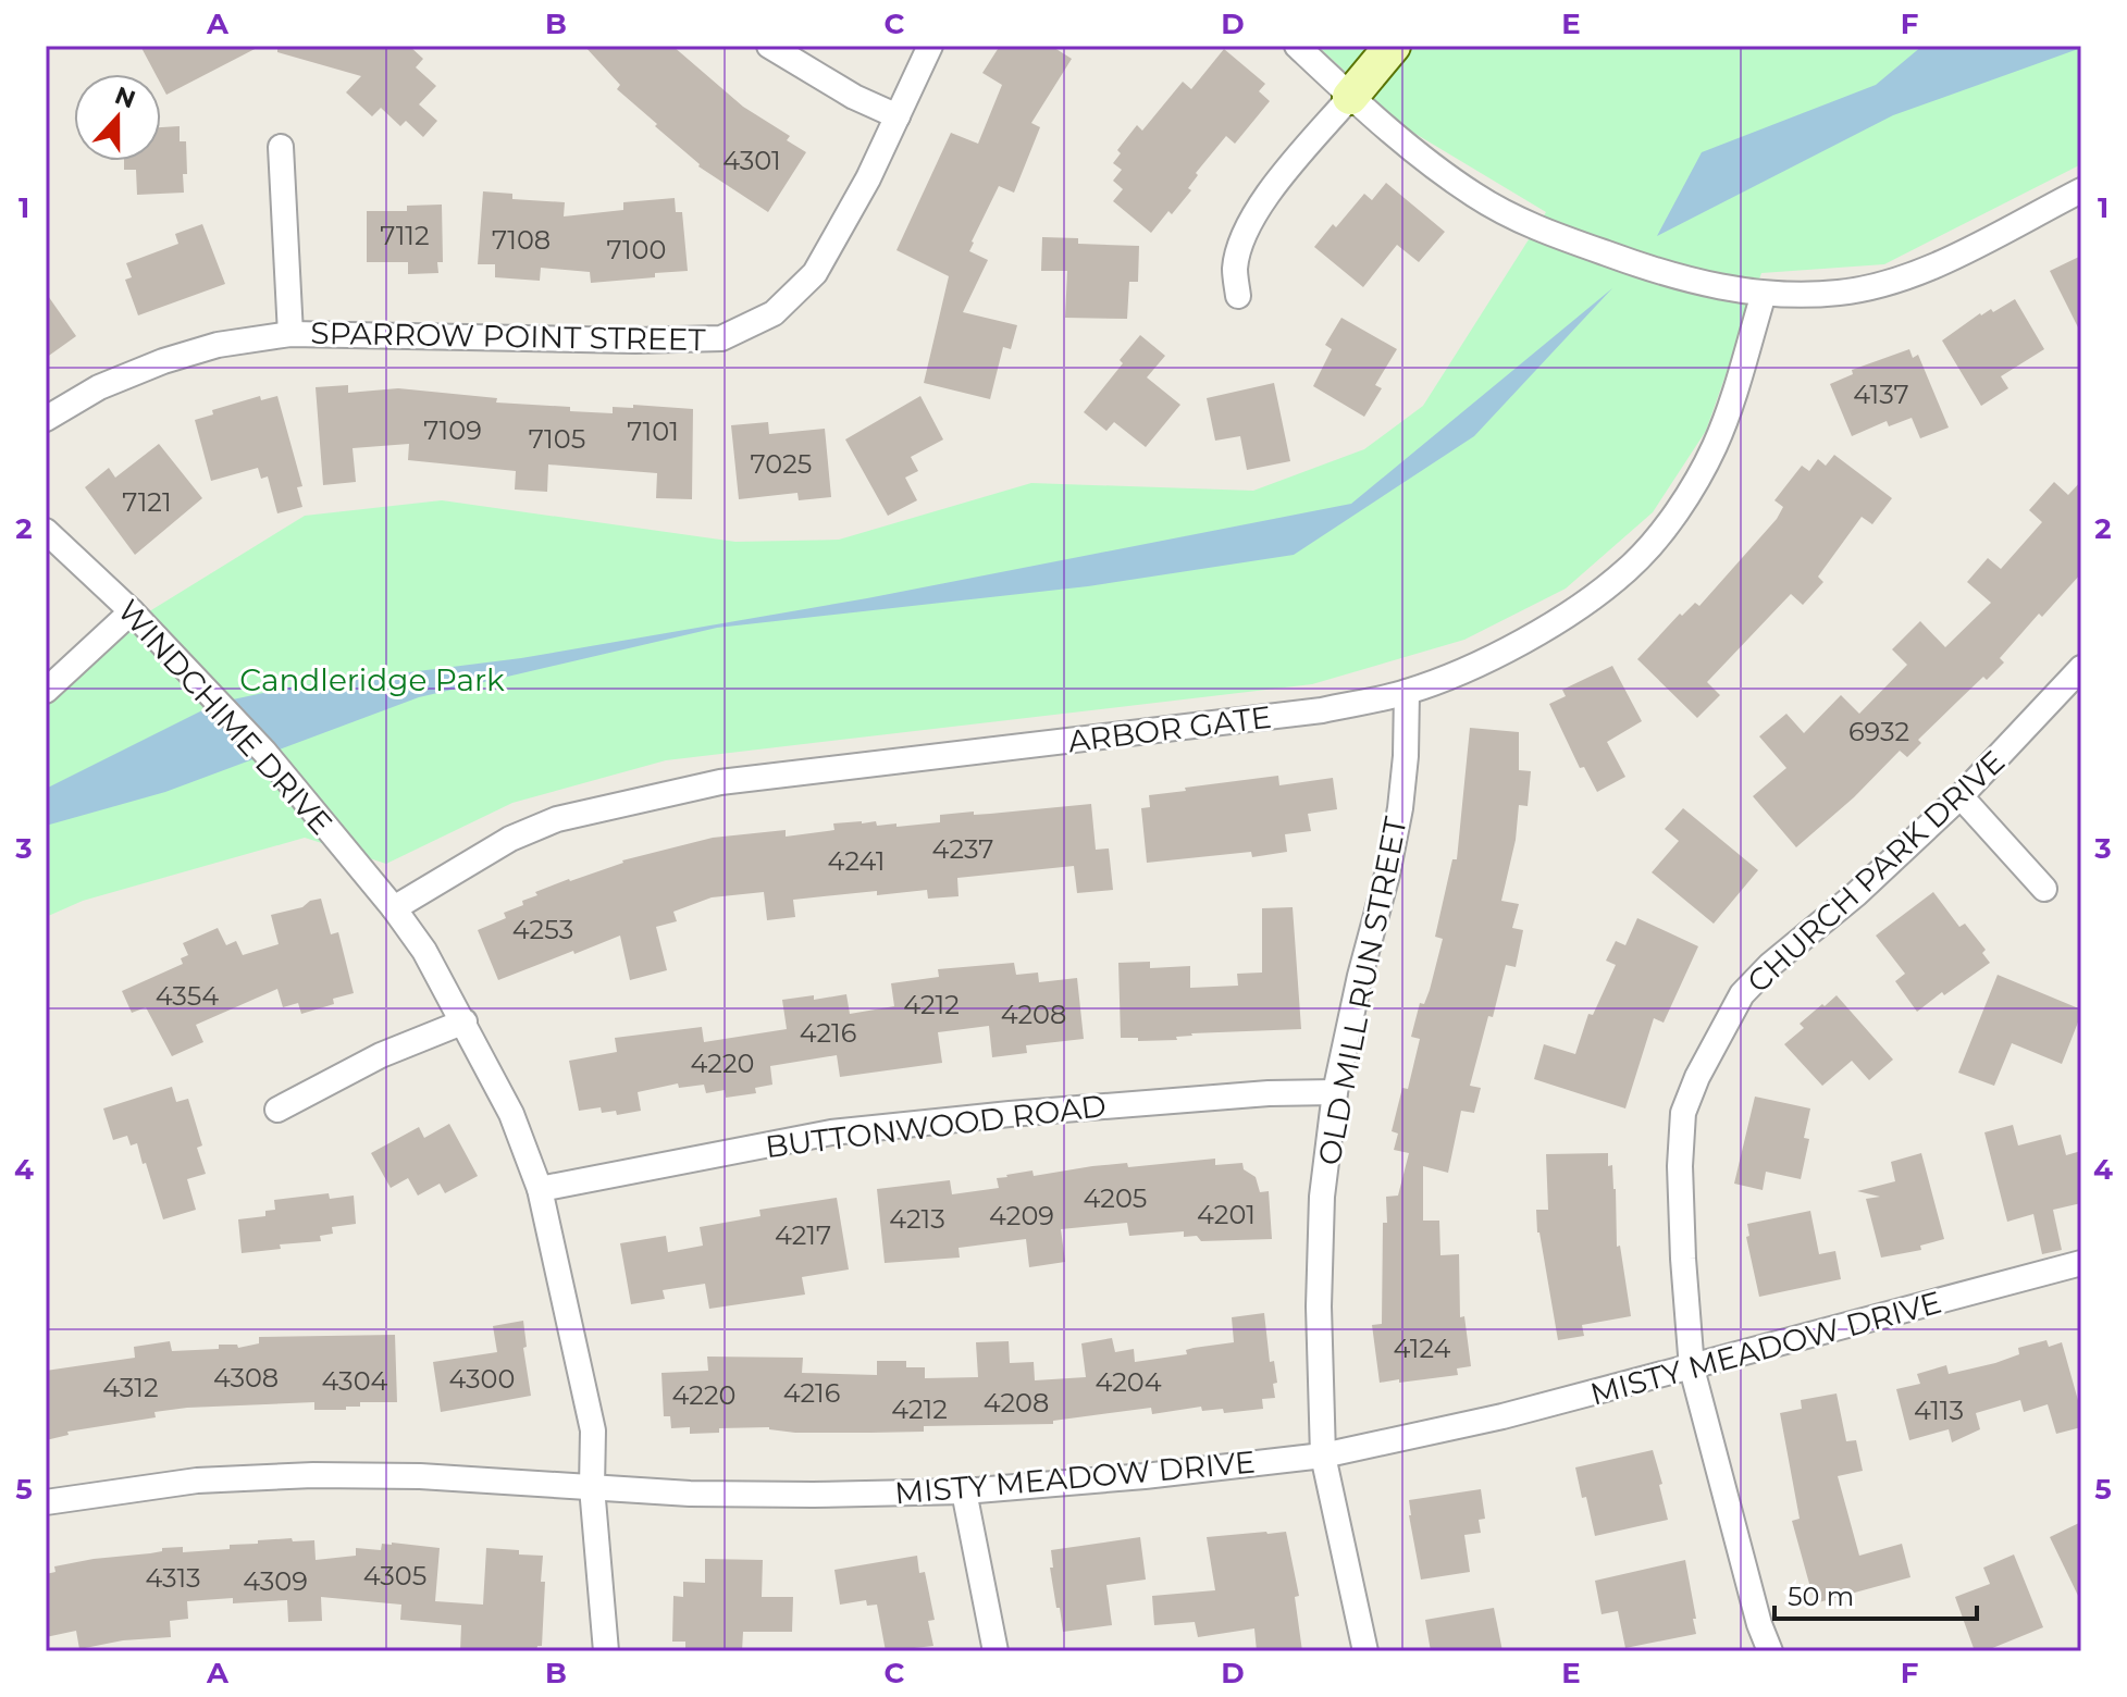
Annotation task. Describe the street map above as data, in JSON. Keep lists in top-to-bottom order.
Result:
{
  "streets": {
    "street": [
      "SPARROW POINT STREET",
      "WINDCHIME DRIVE",
      "ARBOR GATE",
      "CHURCH PARK DRIVE",
      "OLD MILL RUN STREET",
      "BUTTONWOOD ROAD",
      "MISTY MEADOW DRIVE"
    ]
  },
  "crossings": [
    ["WINDCHIME DRIVE", "ARBOR GATE"],
    ["WINDCHIME DRIVE", "BUTTONWOOD ROAD"],
    ["WINDCHIME DRIVE", "MISTY MEADOW DRIVE"],
    ["ARBOR GATE", "OLD MILL RUN STREET"],
    ["CHURCH PARK DRIVE", "MISTY MEADOW DRIVE"],
    ["OLD MILL RUN STREET", "BUTTONWOOD ROAD"],
    ["OLD MILL RUN STREET", "MISTY MEADOW DRIVE"]
  ],
  "parks": ["Candleridge Park"],
  "house_numbers": [
    "4301",
    "7112",
    "7108",
    "7100",
    "4137",
    "7109",
    "7101",
    "7105",
    "7025",
    "7121",
    "6932",
    "4237",
    "4241",
    "4253",
    "4354",
    "4212",
    "4208",
    "4216",
    "4220",
    "4205",
    "4201",
    "4209",
    "4213",
    "4217",
    "4124",
    "4308",
    "4300",
    "4304",
    "4204",
    "4312",
    "4216",
    "4220",
    "4208",
    "4212",
    "4113",
    "4305",
    "4313",
    "4309"
  ],
  "scale_bar": "50 m",
  "north": "top",
  "grid": {
    "columns": [
      "A",
      "B",
      "C",
      "D",
      "E",
      "F"
    ],
    "rows": [
      "1",
      "2",
      "3",
      "4",
      "5"
    ]
  }
}
